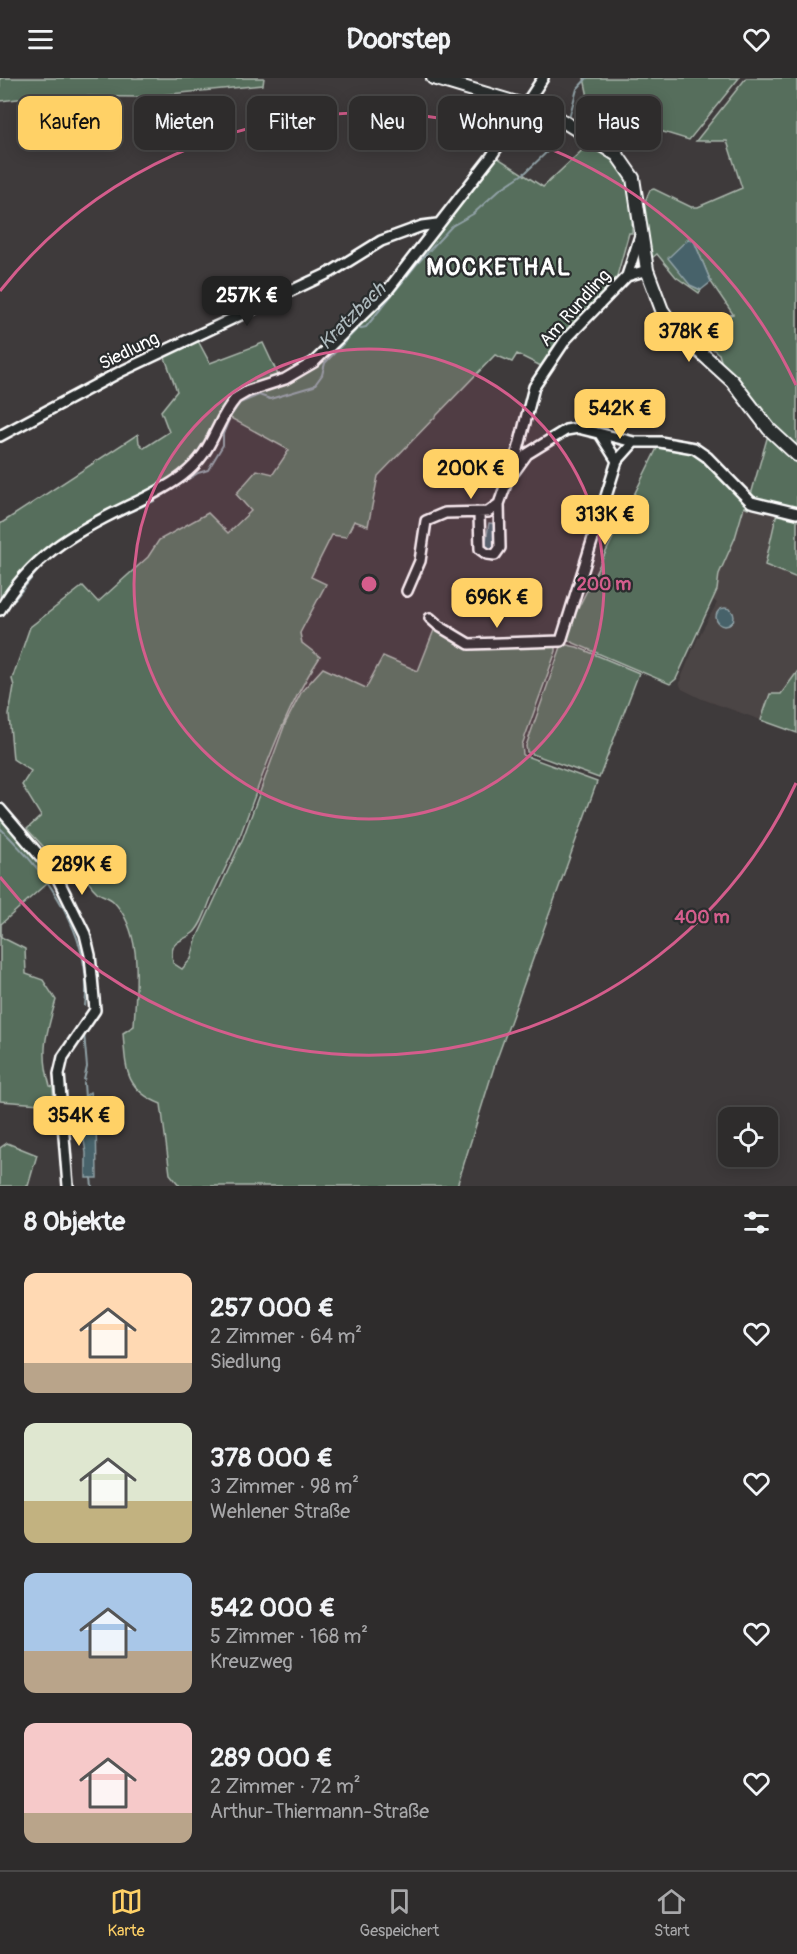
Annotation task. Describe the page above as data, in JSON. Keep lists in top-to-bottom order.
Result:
{
  "streets": {
    "street": ["Am Rundling", "Siedlung"]
  },
  "districts": ["MOCKETHAL"],
  "water": ["Kratzbach"],
  "page": {
    "header": "Doorstep",
    "chip": [
      "Kaufen",
      "Mieten",
      "Filter",
      "Neu",
      "Wohnung",
      "Haus"
    ],
    "price": [
      "257K €",
      "378K €",
      "542K €",
      "200K €",
      "313K €",
      "696K €",
      "289K €",
      "354K €"
    ],
    "heading": "8 Objekte",
    "list": [
      {
        "name": "257 000 €",
        "note": "2 Zimmer · 64 m² · Siedlung"
      },
      {
        "name": "378 000 €",
        "note": "3 Zimmer · 98 m² · Wehlener Straße"
      },
      {
        "name": "542 000 €",
        "note": "5 Zimmer · 168 m² · Kreuzweg"
      },
      {
        "name": "289 000 €",
        "note": "2 Zimmer · 72 m² · Arthur-Thiermann-Straße"
      }
    ],
    "tabs": ["Karte", "Gespeichert", "Start"]
  },
  "rings": ["200 m", "400 m"]
}
